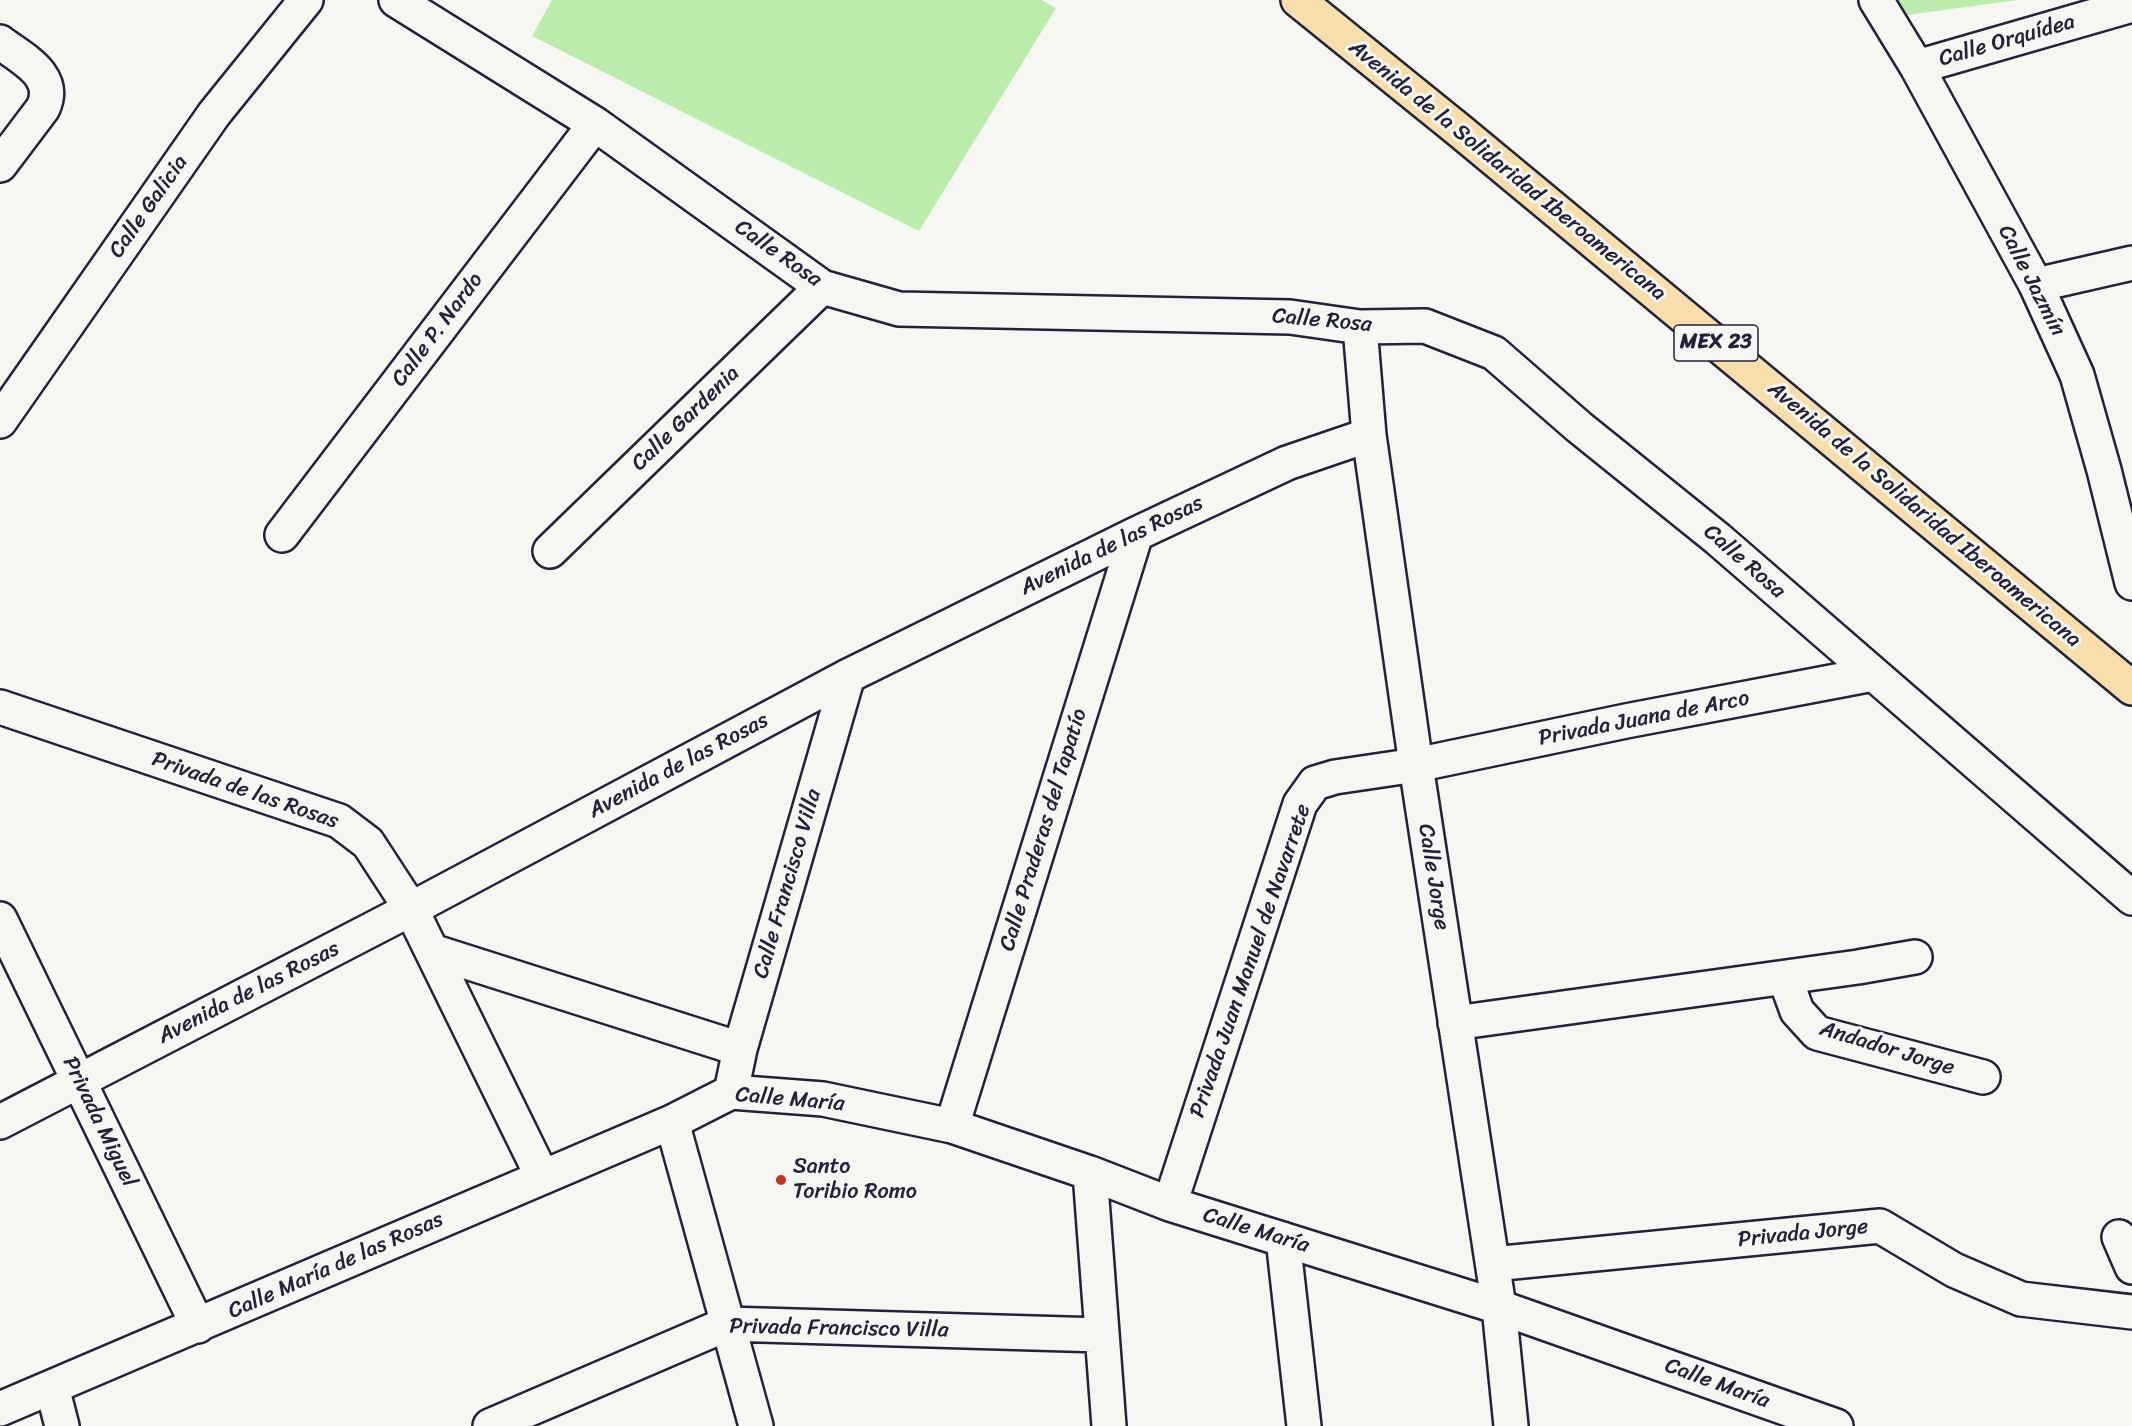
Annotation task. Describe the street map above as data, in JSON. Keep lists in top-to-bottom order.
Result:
{
  "streets": {
    "highway": ["Avenida de la Solidaridad Iberoamericana", "MEX 23"],
    "street": [
      "Calle Orquídea",
      "Calle Galicia",
      "Calle Rosa",
      "Calle Jazmín",
      "Calle P. Nardo",
      "Calle Gardenia",
      "Avenida de las Rosas",
      "Privada Juana de Arco",
      "Privada de las Rosas",
      "Calle Praderas del Tapatío",
      "Calle Jorge",
      "Calle Francisco Villa",
      "Privada Juan Manuel de Navarrete",
      "Andador Jorge",
      "Calle María",
      "Privada Miguel",
      "Privada Jorge",
      "Calle María de las Rosas",
      "Privada Francisco Villa"
    ]
  },
  "crossings": [
    ["Calle Orquídea", "Calle Jazmín"],
    ["Calle Rosa", "Calle P. Nardo"],
    ["Calle Rosa", "Calle Gardenia"],
    ["Calle Rosa", "Privada Juana de Arco"],
    ["Calle Rosa", "Calle Jorge"],
    ["Avenida de las Rosas", "Privada de las Rosas"],
    ["Avenida de las Rosas", "Calle Praderas del Tapatío"],
    ["Avenida de las Rosas", "Calle Jorge"],
    ["Avenida de las Rosas", "Calle Francisco Villa"],
    ["Avenida de las Rosas", "Privada Miguel"],
    ["Privada Juana de Arco", "Calle Jorge"],
    ["Privada Juana de Arco", "Privada Juan Manuel de Navarrete"],
    ["Privada de las Rosas", "Calle María de las Rosas"],
    ["Calle Praderas del Tapatío", "Calle María"],
    ["Calle Jorge", "Privada Juan Manuel de Navarrete"],
    ["Calle Jorge", "Calle María"],
    ["Calle Jorge", "Privada Jorge"],
    ["Calle Francisco Villa", "Calle María"],
    ["Privada Juan Manuel de Navarrete", "Calle María"],
    ["Calle María", "Calle María de las Rosas"],
    ["Privada Miguel", "Calle María de las Rosas"]
  ],
  "places": ["Santo Toribio Romo"]
}
